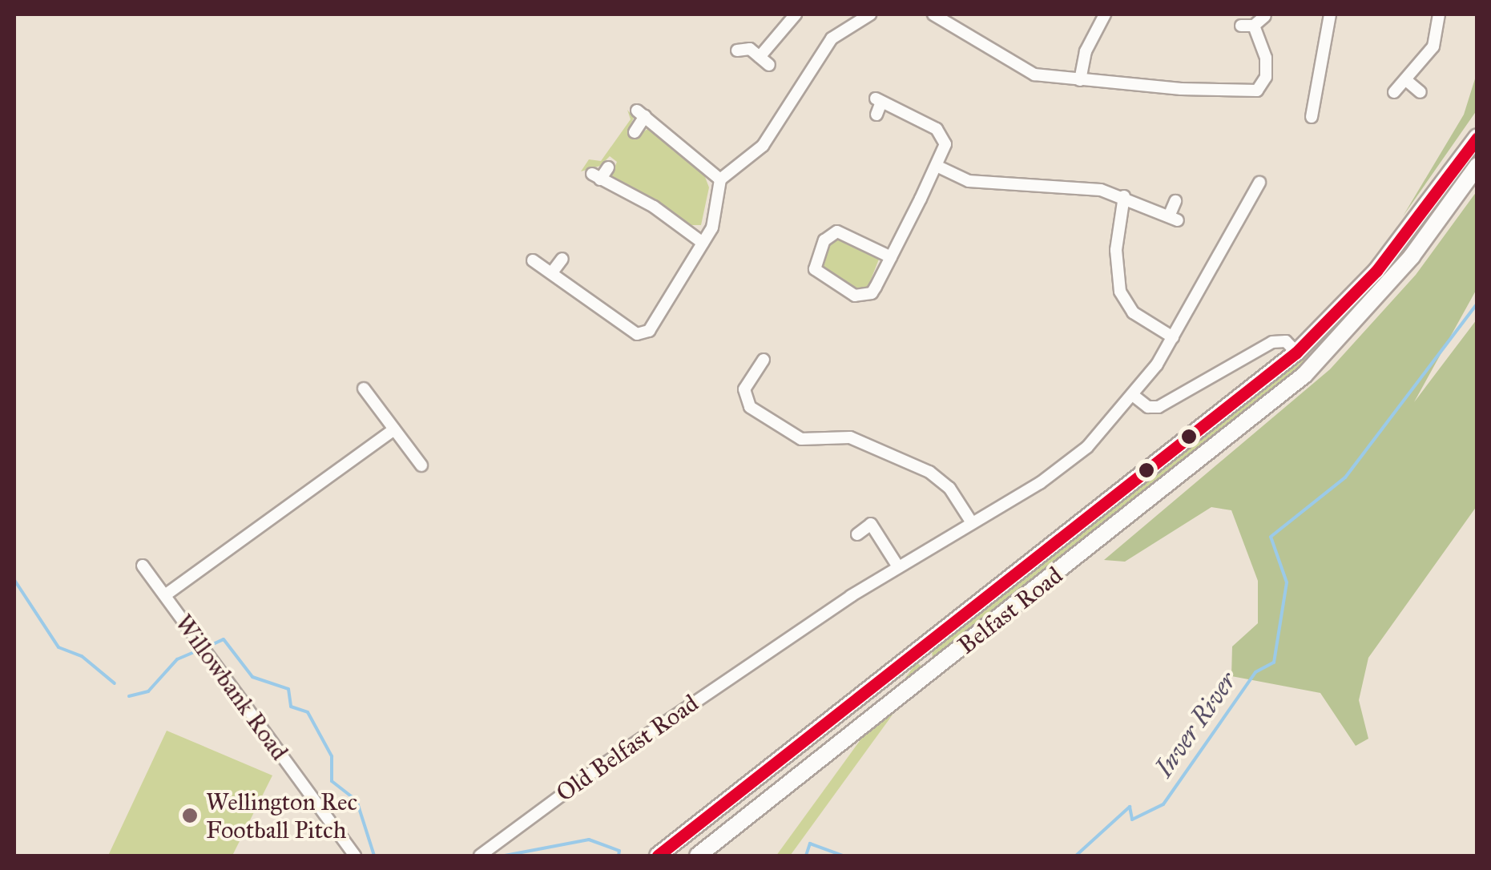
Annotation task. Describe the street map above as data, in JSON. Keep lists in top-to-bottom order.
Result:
{
  "streets": {
    "highway": ["Belfast Road"],
    "street": ["Willowbank Road", "Old Belfast Road"]
  },
  "water": ["Inver River"],
  "places": ["Wellington Rec Football Pitch"]
}
